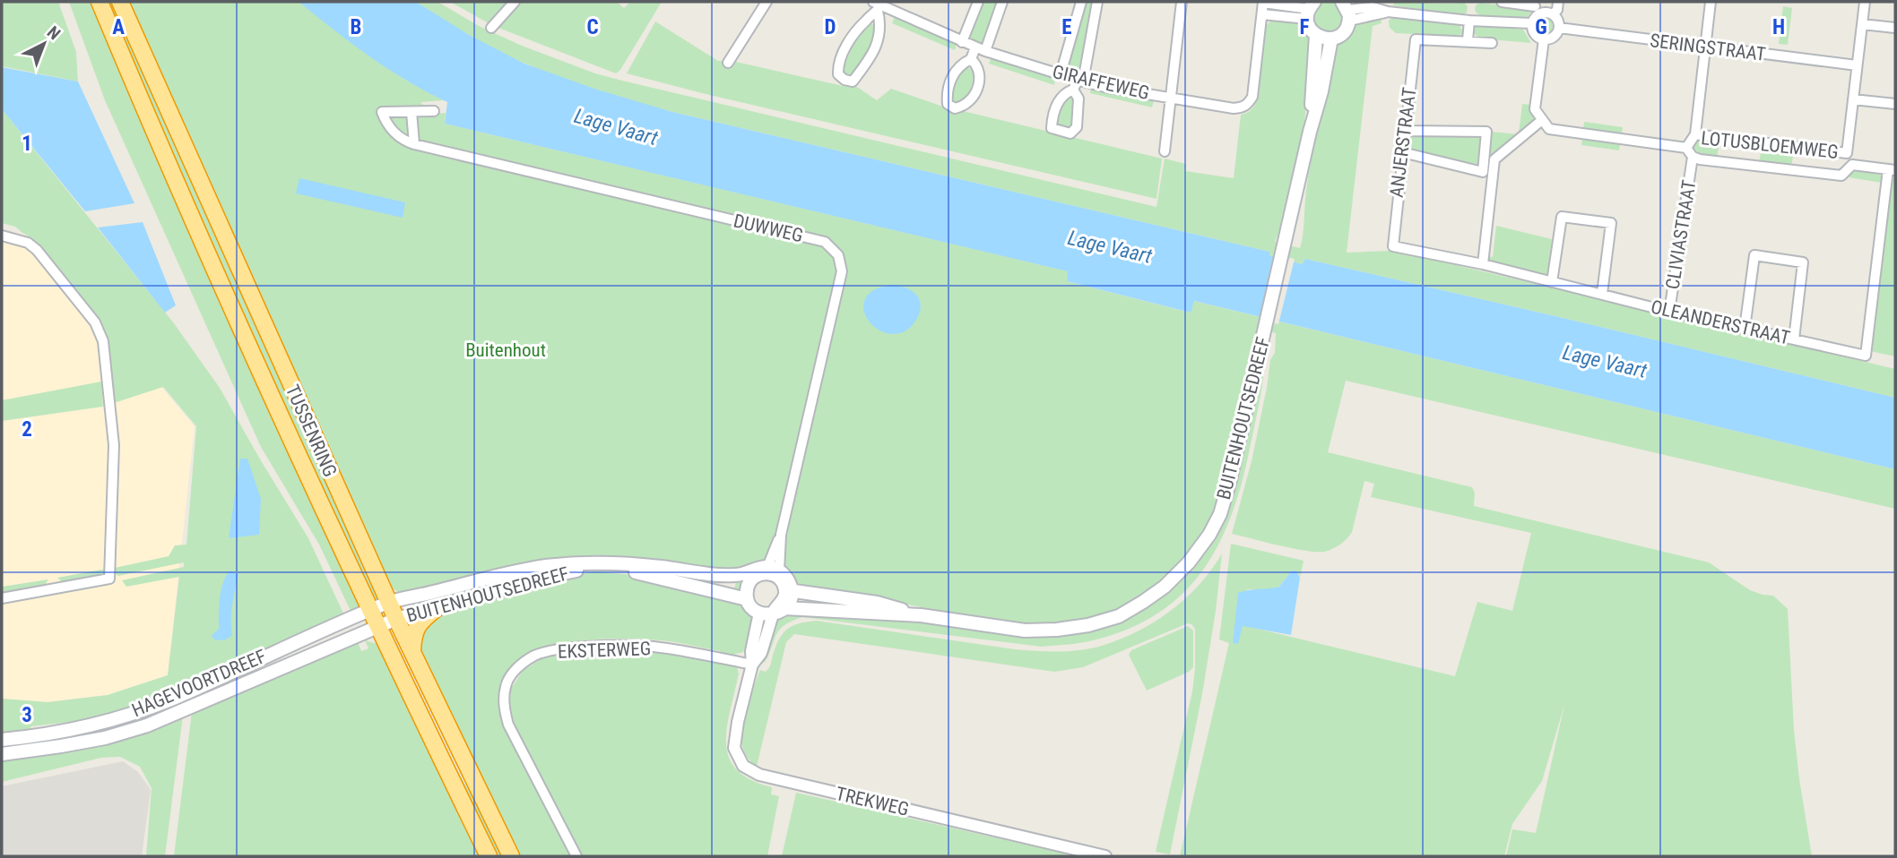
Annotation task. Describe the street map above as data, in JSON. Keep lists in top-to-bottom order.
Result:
{
  "streets": {
    "highway": ["TUSSENRING"],
    "main road": ["BUITENHOUTSEDREEF", "HAGEVOORTDREEF"],
    "street": [
      "SERINGSTRAAT",
      "GIRAFFEWEG",
      "ANJERSTRAAT",
      "LOTUSBLOEMWEG",
      "DUWWEG",
      "CLIVIASTRAAT",
      "OLEANDERSTRAAT",
      "EKSTERWEG",
      "TREKWEG"
    ]
  },
  "crossings": [
    ["ANJERSTRAAT", "OLEANDERSTRAAT"],
    ["LOTUSBLOEMWEG", "CLIVIASTRAAT"],
    ["LOTUSBLOEMWEG", "OLEANDERSTRAAT"],
    ["DUWWEG", "BUITENHOUTSEDREEF"],
    ["DUWWEG", "TREKWEG"],
    ["CLIVIASTRAAT", "OLEANDERSTRAAT"],
    ["BUITENHOUTSEDREEF", "TUSSENRING"],
    ["BUITENHOUTSEDREEF", "HAGEVOORTDREEF"],
    ["BUITENHOUTSEDREEF", "TREKWEG"],
    ["TUSSENRING", "HAGEVOORTDREEF"],
    ["EKSTERWEG", "TREKWEG"]
  ],
  "water": ["Lage Vaart"],
  "parks": ["Buitenhout"],
  "north": "top right",
  "grid": {
    "columns": [
      "A",
      "B",
      "C",
      "D",
      "E",
      "F",
      "G",
      "H"
    ],
    "rows": ["1", "2", "3"]
  }
}
